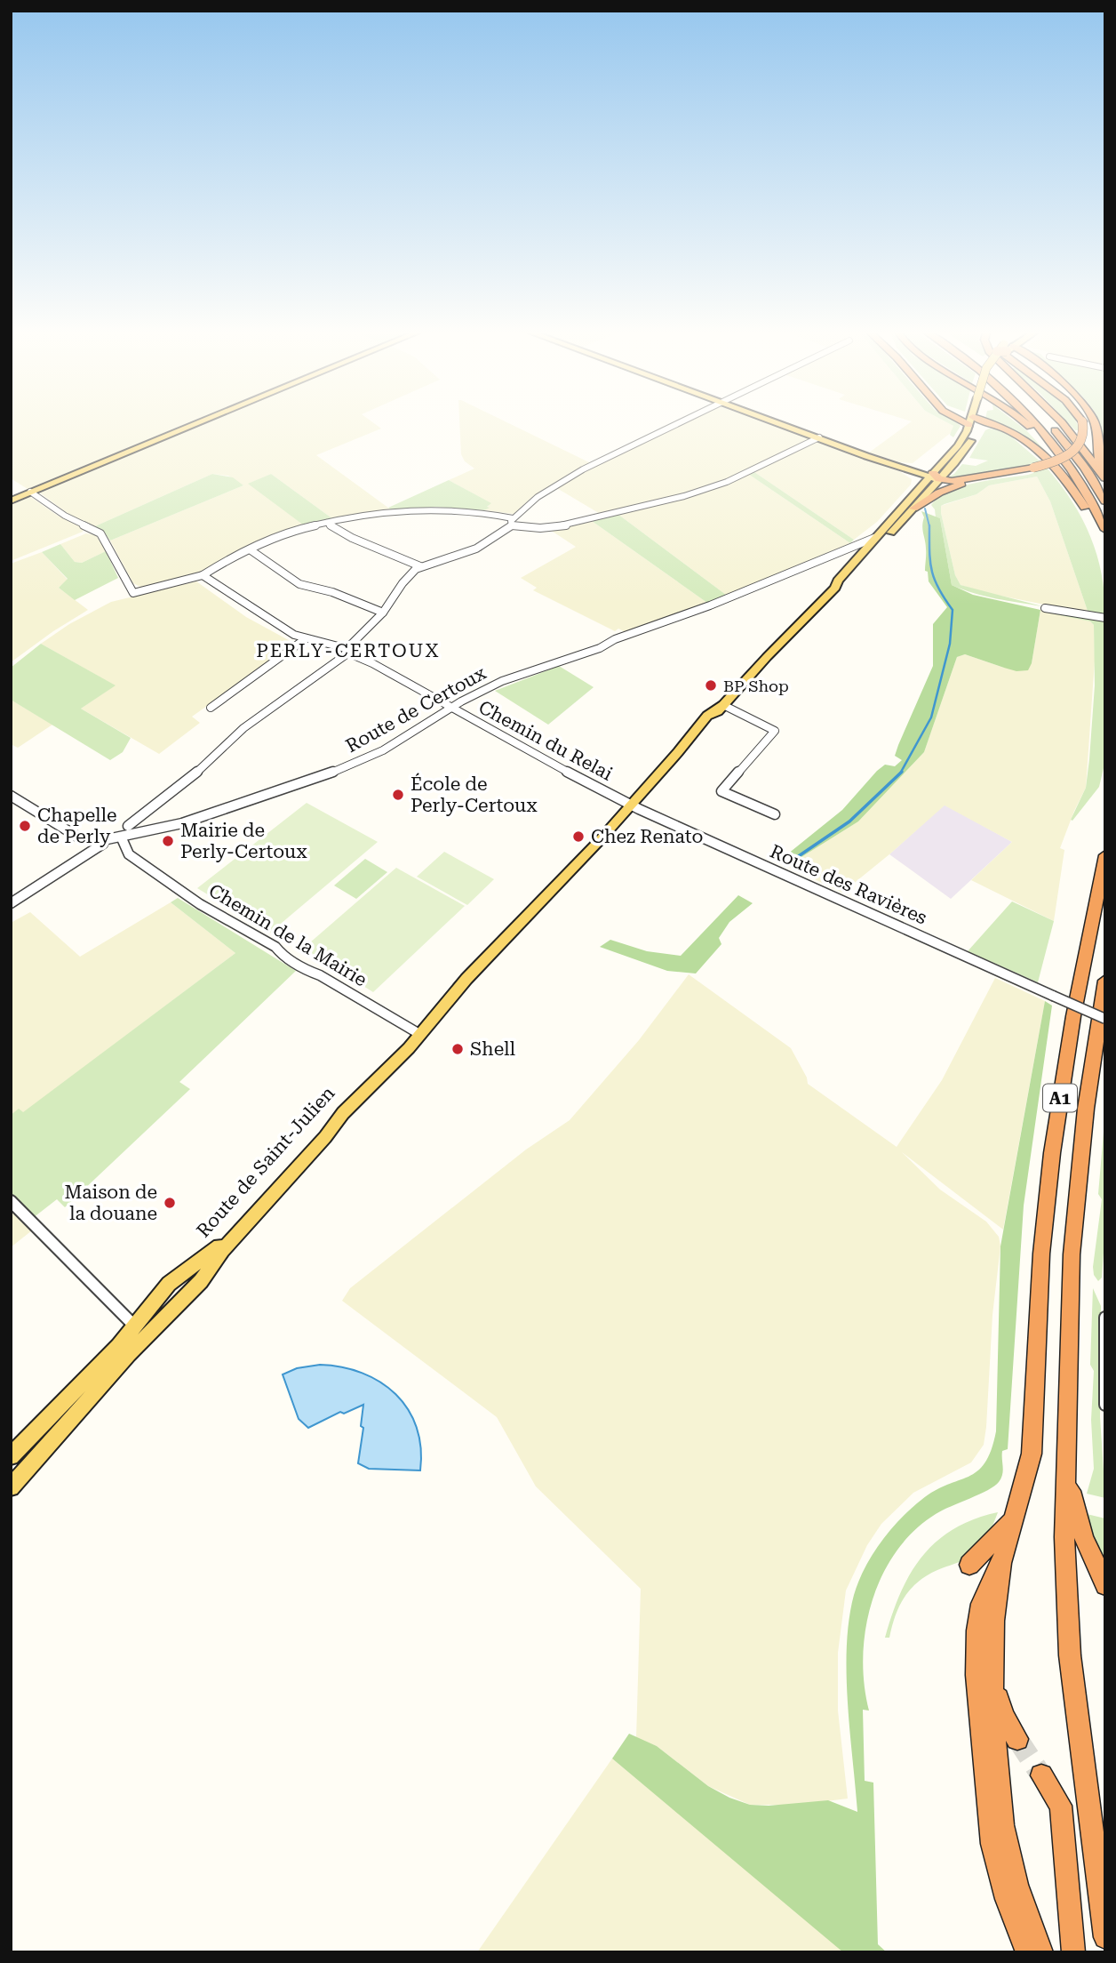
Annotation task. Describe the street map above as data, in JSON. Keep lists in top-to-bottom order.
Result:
{
  "streets": {
    "highway": ["A1"],
    "main road": ["Route de Saint-Julien"],
    "street": [
      "Route de Certoux",
      "Chemin du Relai",
      "Route des Ravières",
      "Chemin de la Mairie"
    ]
  },
  "crossings": [
    ["Route de Certoux", "Chemin du Relai"],
    ["Route de Certoux", "Chemin de la Mairie"],
    ["Route de Certoux", "Route de Saint-Julien"],
    ["Chemin du Relai", "Route des Ravières"],
    ["Chemin du Relai", "Route de Saint-Julien"],
    ["Route des Ravières", "Route de Saint-Julien"],
    ["Chemin de la Mairie", "Route de Saint-Julien"]
  ],
  "districts": ["PERLY-CERTOUX"],
  "places": [
    "BP Shop",
    "École de Perly-Certoux",
    "Chapelle de Perly",
    "Chez Renato",
    "Mairie de Perly-Certoux",
    "Shell",
    "Maison de la douane"
  ]
}
